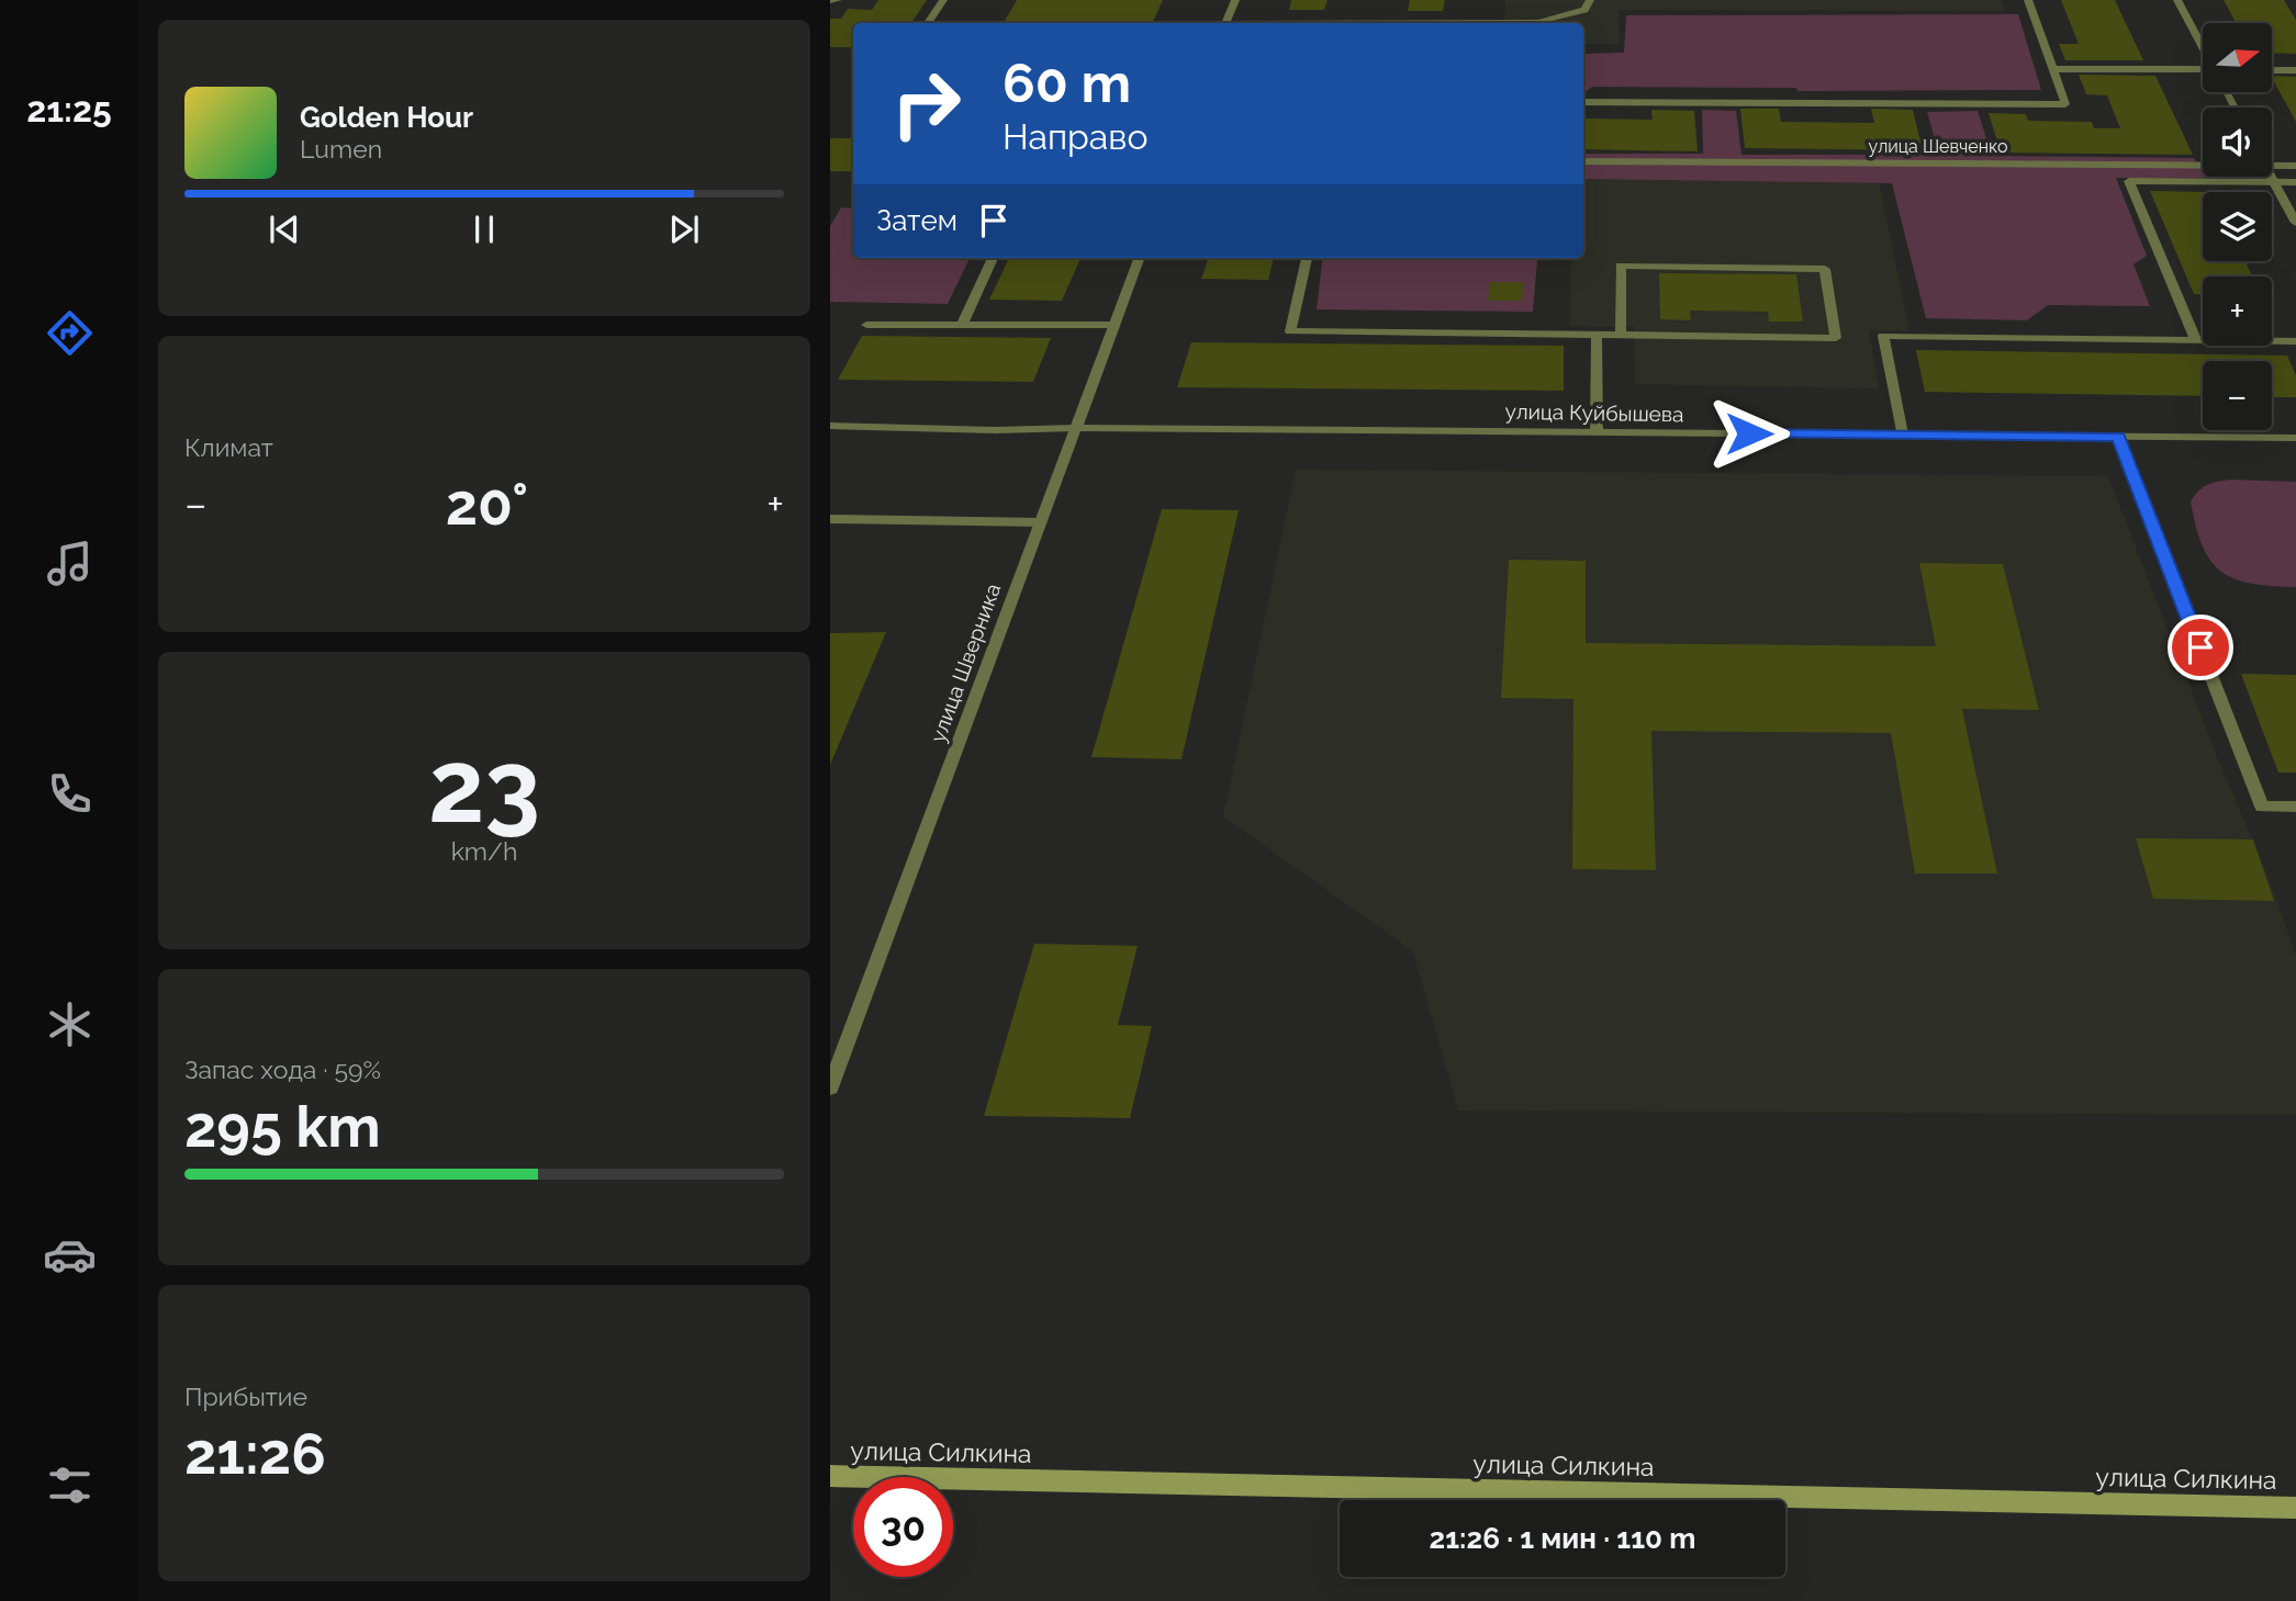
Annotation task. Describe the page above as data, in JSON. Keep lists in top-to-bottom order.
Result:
{
  "streets": {
    "main road": ["улица Силкина"],
    "street": ["улица Шевченко", "улица Куйбышева", "улица Шверника"]
  },
  "crossings": [
    ["улица Куйбышева", "улица Шверника"]
  ],
  "north": "right",
  "page": {
    "tabs": "21:25",
    "map_buttons": ["+", "−"],
    "turn": ["60 m", "Направо"],
    "song": ["Golden Hour", "Lumen"],
    "then": "Затем",
    "tile": [
      "Климат",
      ["23", "km/h"],
      ["Запас хода · 59%", "295 km"],
      ["Прибытие", "21:26"]
    ],
    "heat": ["−", "20°", "+"],
    "limit": "30",
    "trip": "21:26 · 1 мин · 110 m"
  }
}
